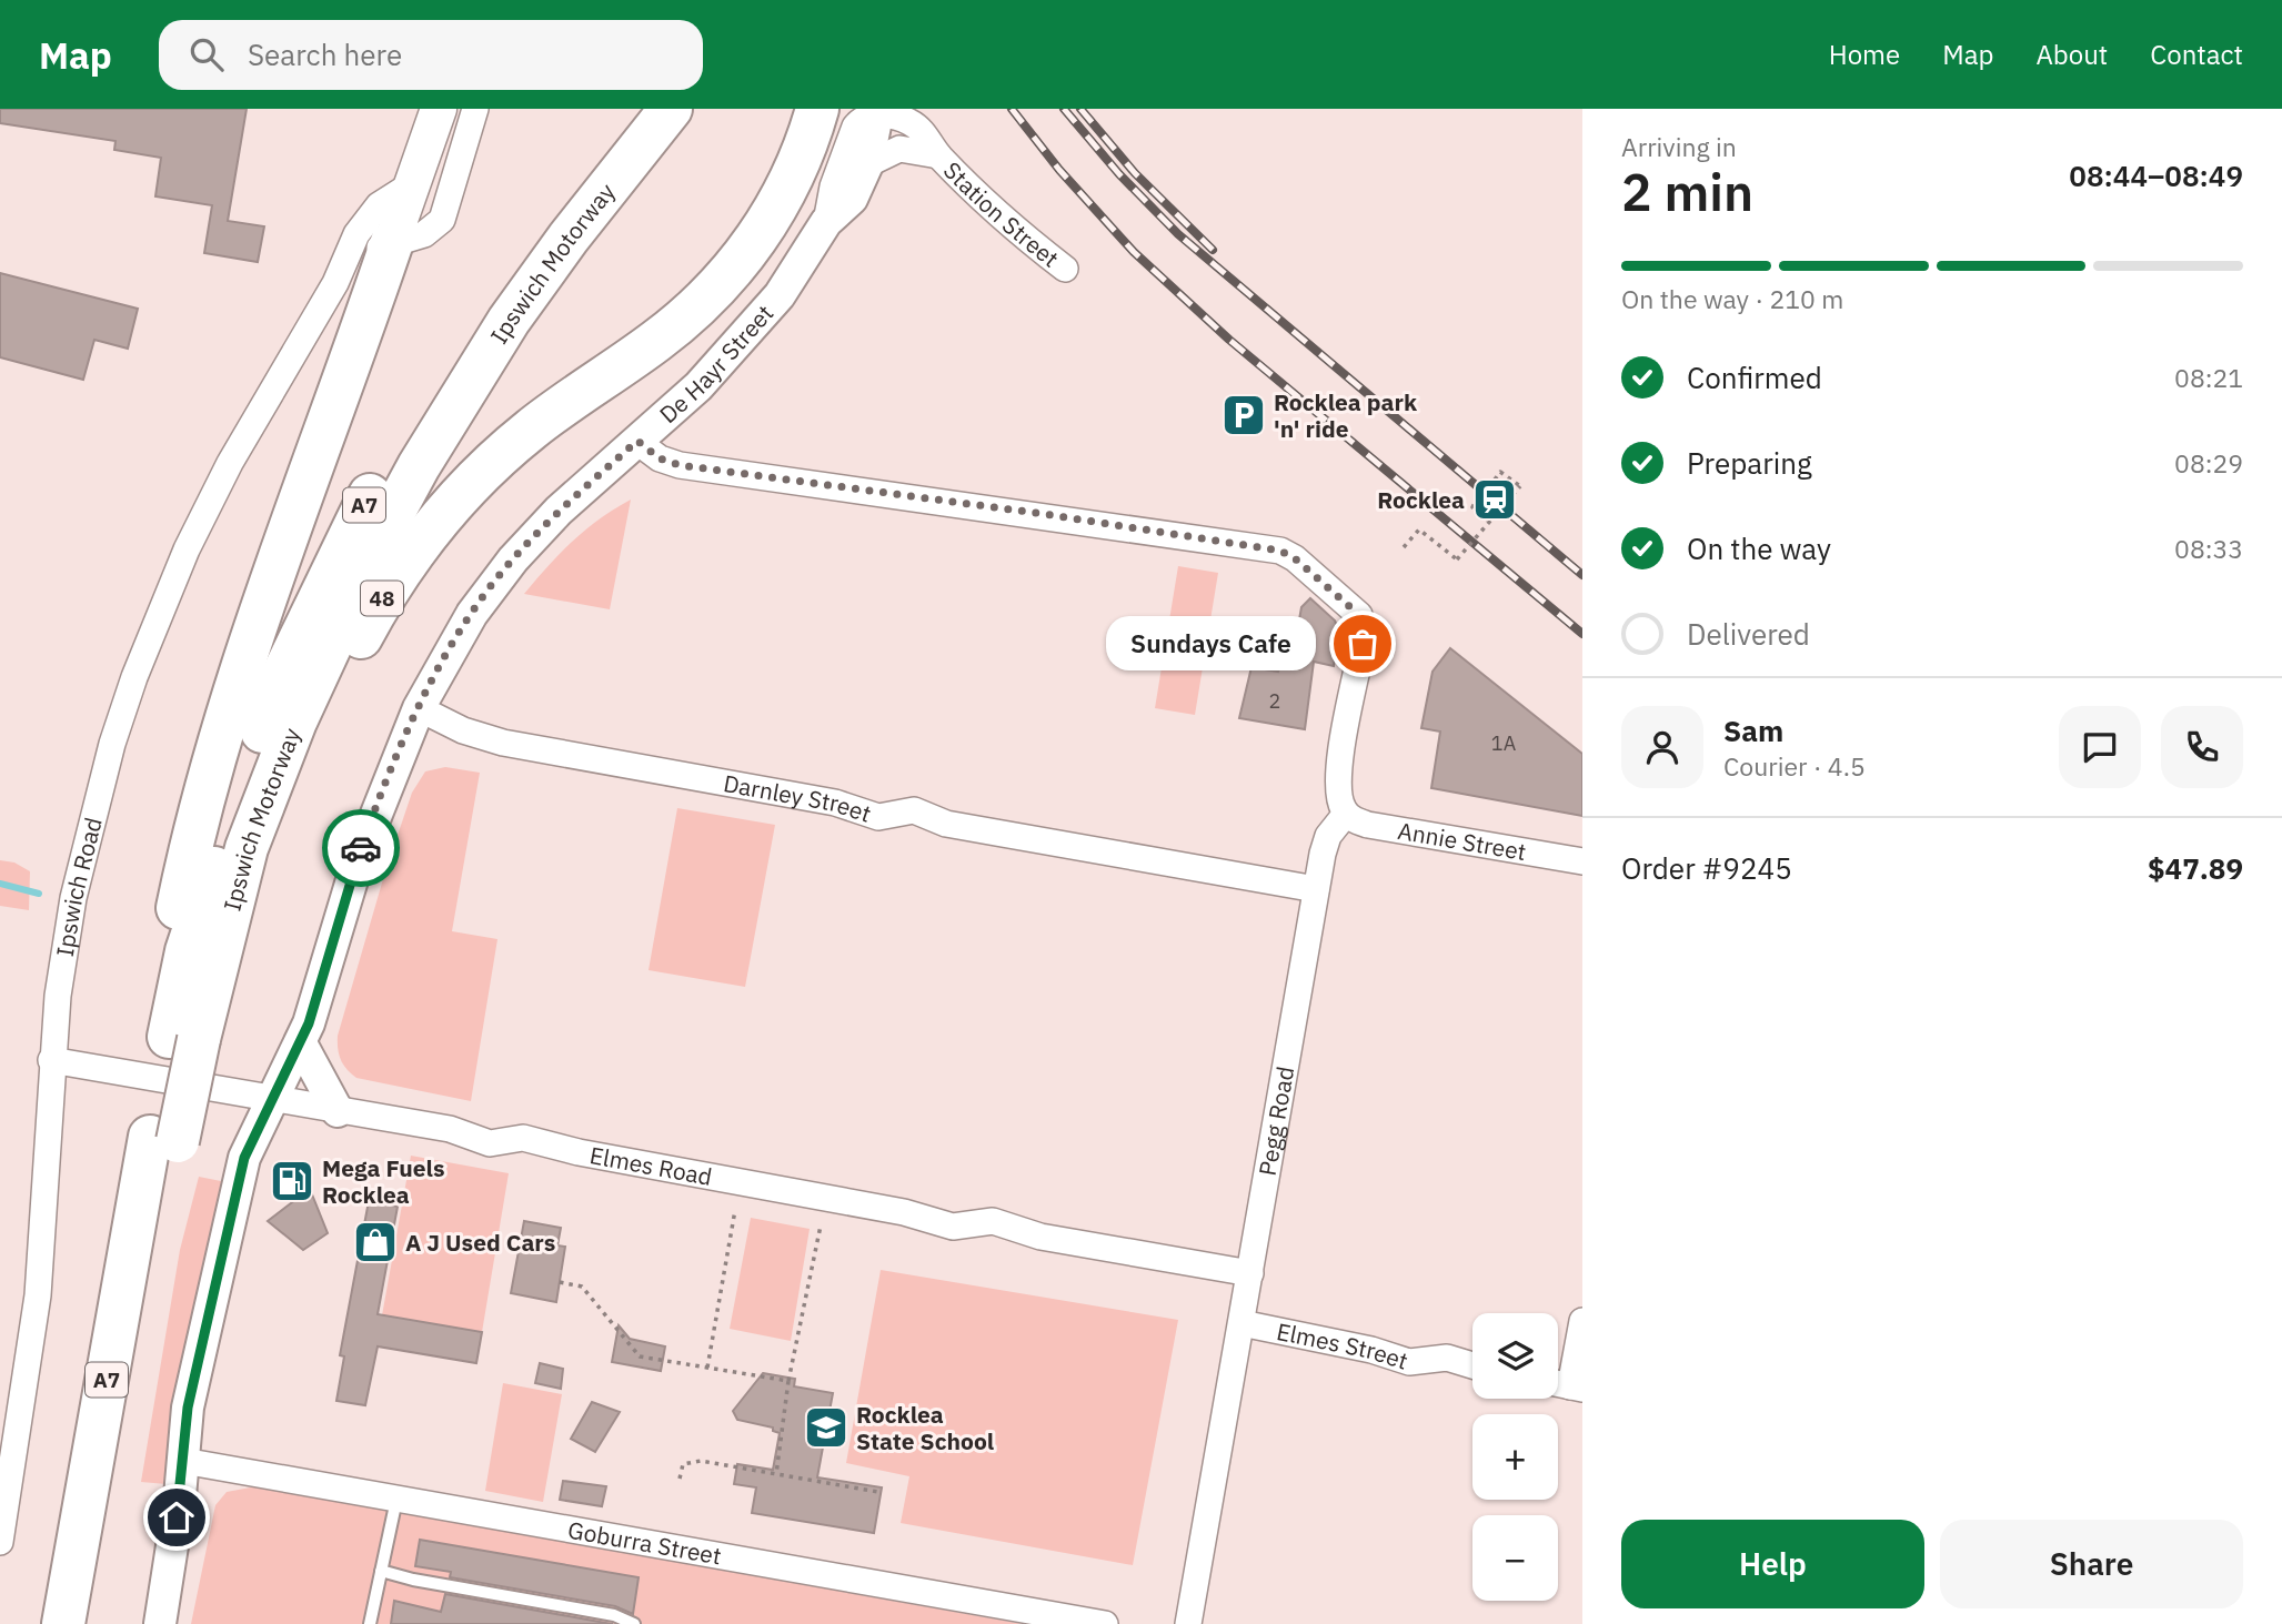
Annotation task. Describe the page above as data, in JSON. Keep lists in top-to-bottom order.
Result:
{
  "streets": {
    "highway": ["Ipswich Motorway", "A7", "48"],
    "street": [
      "Station Street",
      "De Hayr Street",
      "Darnley Street",
      "Annie Street",
      "Ipswich Road",
      "Pegg Road",
      "Elmes Road",
      "Elmes Street",
      "Goburra Street"
    ]
  },
  "crossings": [
    ["Station Street", "De Hayr Street"],
    ["Ipswich Motorway", "48"],
    ["De Hayr Street", "Darnley Street"],
    ["De Hayr Street", "Elmes Road"],
    ["Darnley Street", "Pegg Road"],
    ["Annie Street", "Pegg Road"],
    ["Ipswich Road", "Elmes Road"],
    ["Pegg Road", "Elmes Road"],
    ["Pegg Road", "Elmes Street"]
  ],
  "places": {
    "parking": ["Rocklea park 'n' ride"],
    "station": ["Rocklea"],
    "other": ["Sundays Cafe"],
    "fuel station": ["Mega Fuels Rocklea"],
    "shop": ["A J Used Cars"],
    "school or university": ["Rocklea State School"]
  },
  "house_numbers": ["2", "1A"],
  "page": {
    "header": "Map",
    "search": "Search here",
    "nav": [
      "Home",
      "Map",
      "About",
      "Contact"
    ],
    "heading": ["2 min", "Arriving in", "08:44–08:49"],
    "panel": [
      "Sam",
      "Courier · 4.5",
      "Order #9245",
      "$47.89"
    ],
    "bar": "On the way · 210 m",
    "list": [
      ["Confirmed", "08:21"],
      ["Preparing", "08:29"],
      ["On the way", "08:33"],
      "Delivered"
    ],
    "bubble": "Sundays Cafe",
    "map_buttons": ["+", "−"],
    "buttons": ["Help", "Share"]
  }
}
